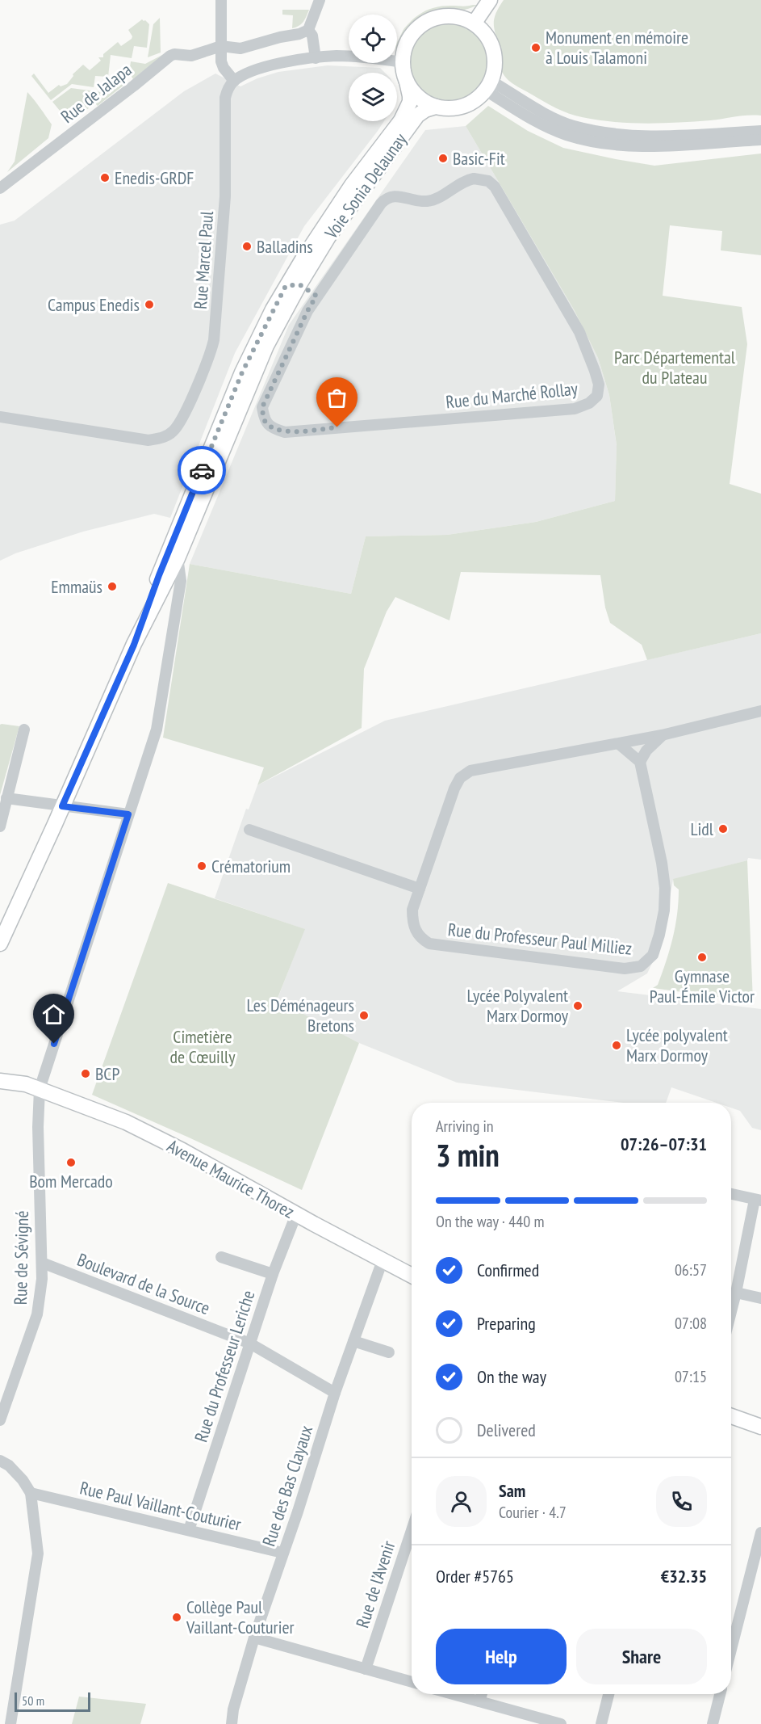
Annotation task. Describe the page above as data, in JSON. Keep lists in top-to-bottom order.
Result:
{
  "streets": {
    "main road": ["Voie Sonia Delaunay", "Avenue Maurice Thorez"],
    "street": [
      "Rue de Jalapa",
      "Rue Marcel Paul",
      "Rue du Marché Rollay",
      "Rue du Professeur Paul Milliez",
      "Rue de Sévigné",
      "Boulevard de la Source",
      "Rue du Professeur Leriche",
      "Rue des Bas Clayaux",
      "Rue Paul Vaillant-Couturier",
      "Rue de l’Avenir"
    ]
  },
  "crossings": [
    ["Voie Sonia Delaunay", "Rue de Sévigné"],
    ["Avenue Maurice Thorez", "Rue de Sévigné"],
    ["Avenue Maurice Thorez", "Rue du Professeur Leriche"],
    ["Avenue Maurice Thorez", "Rue des Bas Clayaux"],
    ["Rue de Sévigné", "Boulevard de la Source"],
    ["Boulevard de la Source", "Rue du Professeur Leriche"],
    ["Boulevard de la Source", "Rue des Bas Clayaux"],
    ["Rue du Professeur Leriche", "Rue Paul Vaillant-Couturier"],
    ["Rue des Bas Clayaux", "Rue Paul Vaillant-Couturier"]
  ],
  "parks": ["Parc Départemental du Plateau", "Cimetière de Cœuilly"],
  "places": [
    "Monument en mémoire à Louis Talamoni",
    "Basic-Fit",
    "Enedis-GRDF",
    "Balladins",
    "Campus Enedis",
    "Emmaüs",
    "Lidl",
    "Crématorium",
    "Gymnase Paul-Émile Victor",
    "Lycée Polyvalent Marx Dormoy",
    "Les Déménageurs Bretons",
    "Lycée polyvalent Marx Dormoy",
    "BCP",
    "Bom Mercado",
    "Collège Paul Vaillant-Couturier"
  ],
  "scale_bar": "50 m",
  "page": {
    "heading": ["3 min", "Arriving in", "07:26–07:31"],
    "panel": [
      "Sam",
      "Courier · 4.7",
      "Order #5765",
      "€32.35"
    ],
    "bar": "On the way · 440 m",
    "list": [
      ["Confirmed", "06:57"],
      ["Preparing", "07:08"],
      ["On the way", "07:15"],
      "Delivered"
    ],
    "buttons": ["Help", "Share"],
    "scale": "50 m"
  }
}
